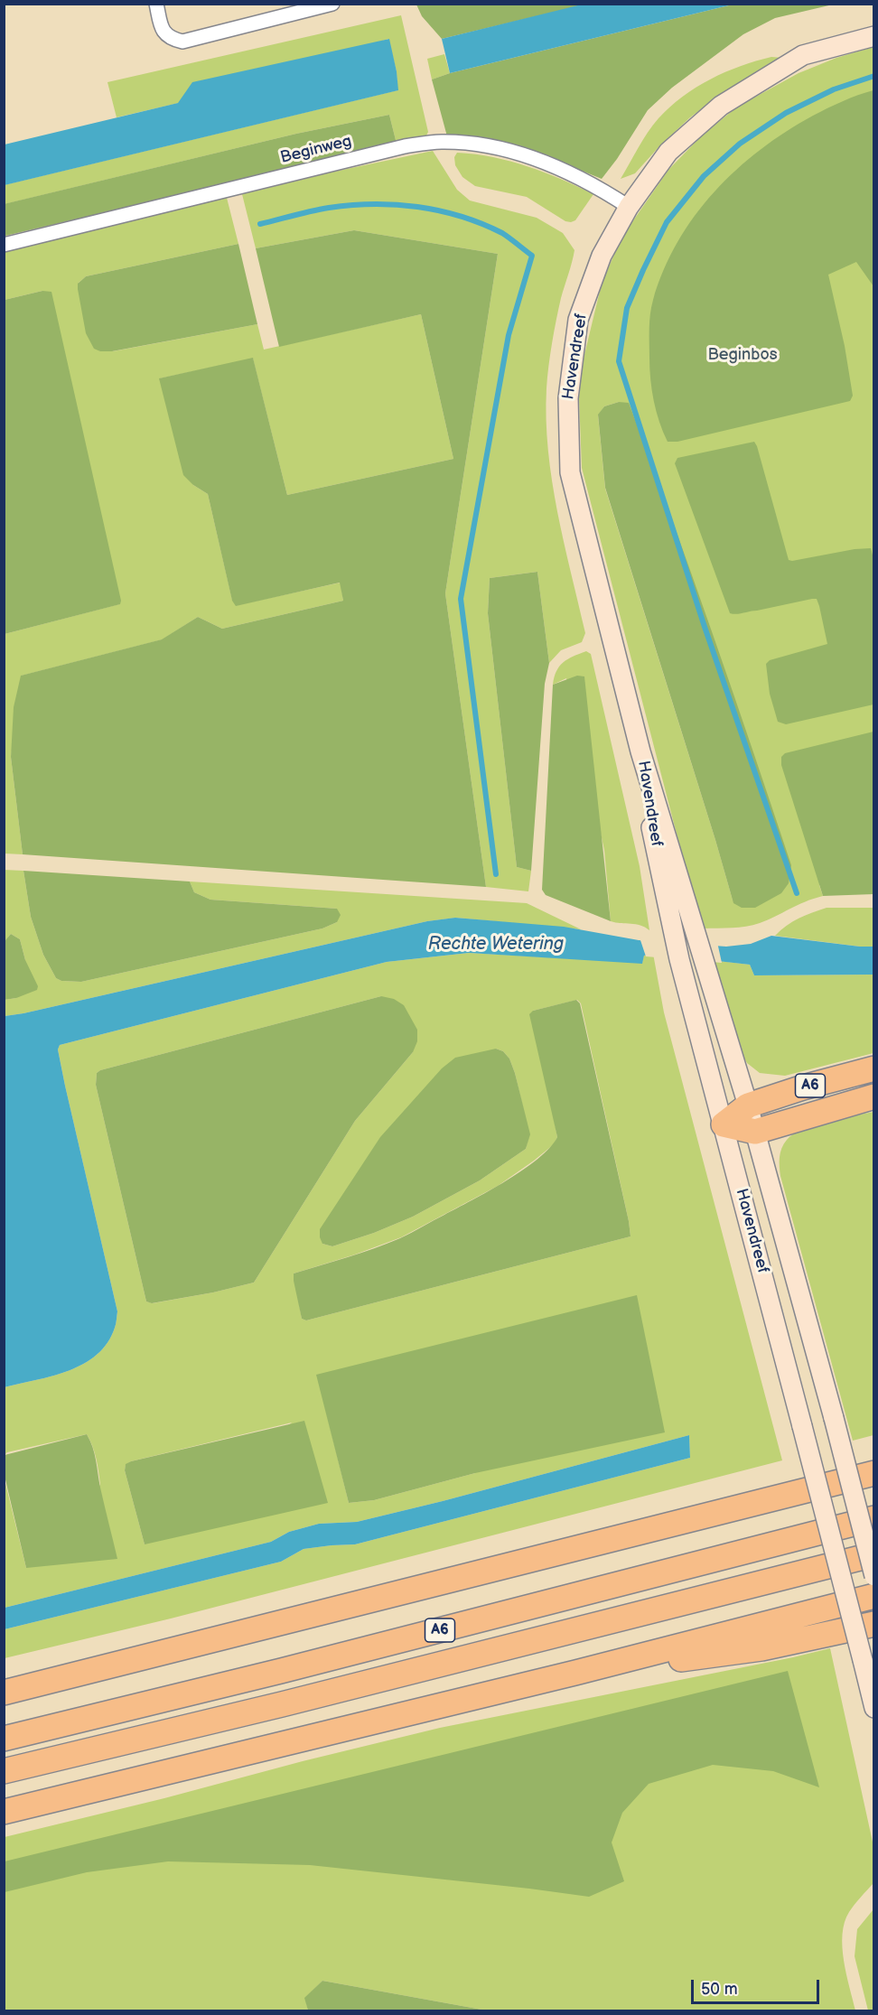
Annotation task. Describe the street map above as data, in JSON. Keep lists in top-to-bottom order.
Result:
{
  "streets": {
    "highway": ["A6"],
    "street": ["Beginweg", "Havendreef"]
  },
  "crossings": [
    ["Beginweg", "Havendreef"],
    ["Havendreef", "A6"]
  ],
  "water": ["Rechte Wetering"],
  "parks": ["Beginbos"],
  "scale_bar": "50 m"
}
